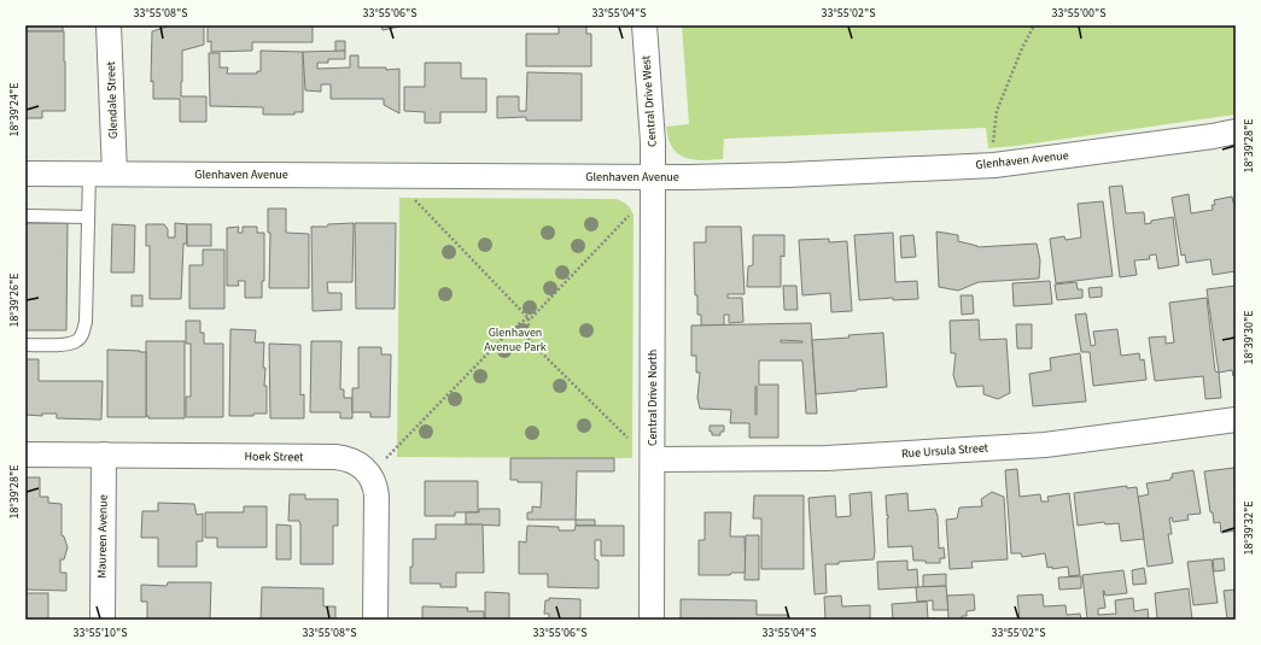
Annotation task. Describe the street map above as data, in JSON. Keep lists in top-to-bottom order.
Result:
{
  "streets": {
    "street": [
      "Glendale Street",
      "Central Drive West",
      "Glenhaven Avenue",
      "Central Drive North",
      "Rue Ursula Street",
      "Hoek Street",
      "Maureen Avenue"
    ]
  },
  "crossings": [
    ["Glendale Street", "Glenhaven Avenue"],
    ["Central Drive West", "Glenhaven Avenue"],
    ["Central Drive West", "Central Drive North"],
    ["Glenhaven Avenue", "Central Drive North"],
    ["Central Drive North", "Rue Ursula Street"],
    ["Hoek Street", "Maureen Avenue"]
  ],
  "parks": ["Glenhaven Avenue Park"],
  "coordinates": [
    "33°55'08\"S",
    "33°55'06\"S",
    "33°55'04\"S",
    "33°55'02\"S",
    "33°55'00\"S",
    "18°39'24\"E",
    "18°39'28\"E",
    "18°39'26\"E",
    "18°39'30\"E",
    "18°39'32\"E",
    "33°55'10\"S"
  ]
}
